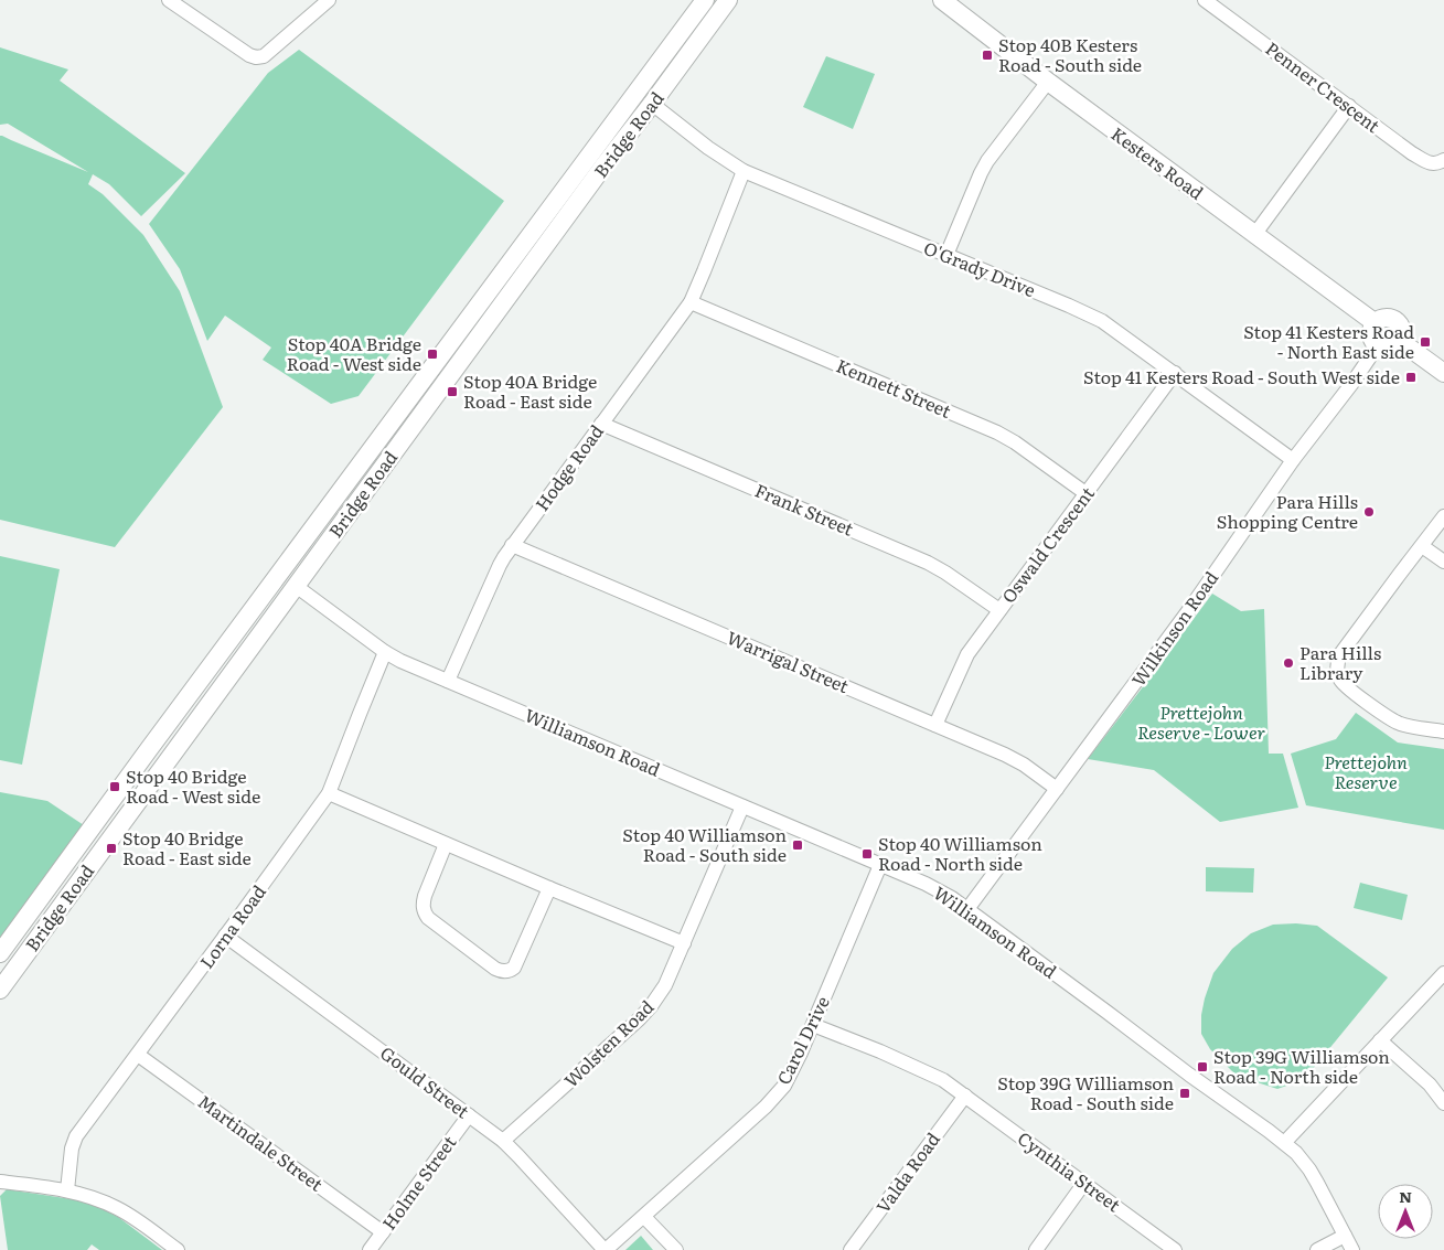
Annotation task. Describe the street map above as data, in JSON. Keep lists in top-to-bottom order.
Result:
{
  "streets": {
    "main road": ["Bridge Road", "Kesters Road"],
    "street": [
      "Penner Crescent",
      "O'Grady Drive",
      "Kennett Street",
      "Hodge Road",
      "Frank Street",
      "Oswald Crescent",
      "Wilkinson Road",
      "Warrigal Street",
      "Williamson Road",
      "Lorna Road",
      "Carol Drive",
      "Wolsten Road",
      "Gould Street",
      "Martindale Street",
      "Cynthia Street",
      "Valda Road",
      "Holme Street"
    ]
  },
  "crossings": [
    ["Bridge Road", "O'Grady Drive"],
    ["Bridge Road", "Williamson Road"],
    ["Kesters Road", "Wilkinson Road"],
    ["O'Grady Drive", "Hodge Road"],
    ["O'Grady Drive", "Oswald Crescent"],
    ["O'Grady Drive", "Wilkinson Road"],
    ["Kennett Street", "Hodge Road"],
    ["Kennett Street", "Oswald Crescent"],
    ["Hodge Road", "Frank Street"],
    ["Hodge Road", "Warrigal Street"],
    ["Hodge Road", "Williamson Road"],
    ["Frank Street", "Oswald Crescent"],
    ["Oswald Crescent", "Warrigal Street"],
    ["Wilkinson Road", "Warrigal Street"],
    ["Wilkinson Road", "Williamson Road"],
    ["Williamson Road", "Lorna Road"],
    ["Williamson Road", "Carol Drive"],
    ["Williamson Road", "Wolsten Road"],
    ["Lorna Road", "Gould Street"],
    ["Lorna Road", "Martindale Street"],
    ["Carol Drive", "Gould Street"],
    ["Carol Drive", "Cynthia Street"],
    ["Wolsten Road", "Gould Street"],
    ["Gould Street", "Holme Street"],
    ["Martindale Street", "Holme Street"],
    ["Cynthia Street", "Valda Road"]
  ],
  "parks": ["Prettejohn Reserve - Lower", "Prettejohn Reserve"],
  "places": {
    "transit": [
      "Stop 40B Kesters Road - South side",
      "Stop 41 Kesters Road - North East side",
      "Stop 40A Bridge Road - West side",
      "Stop 41 Kesters Road - South West side",
      "Stop 40A Bridge Road - East side",
      "Stop 40 Bridge Road - West side",
      "Stop 40 Williamson Road - South side",
      "Stop 40 Bridge Road - East side",
      "Stop 40 Williamson Road - North side",
      "Stop 39G Williamson Road - North side",
      "Stop 39G Williamson Road - South side"
    ],
    "other": ["Para Hills Shopping Centre", "Para Hills Library"]
  },
  "north": "top"
}
